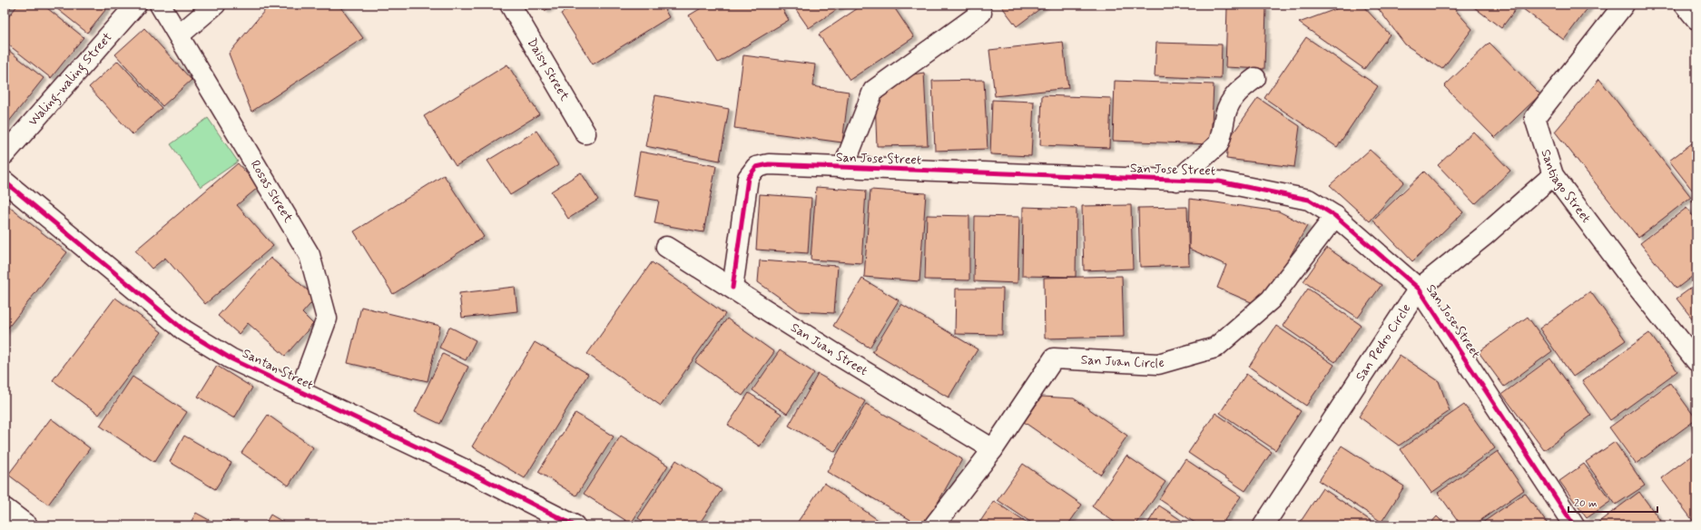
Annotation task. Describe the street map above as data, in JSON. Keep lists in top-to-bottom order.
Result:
{
  "streets": {
    "street": [
      "Daisy Street",
      "Waling-waling Street",
      "San Jose Street",
      "Santiago Street",
      "Rosas Street",
      "San Pedro Circle",
      "San Juan Street",
      "San Juan Circle",
      "Santan Street"
    ]
  },
  "crossings": [
    ["San Jose Street", "San Pedro Circle"],
    ["San Jose Street", "San Juan Street"],
    ["San Jose Street", "San Juan Circle"],
    ["Santiago Street", "San Pedro Circle"],
    ["Rosas Street", "Santan Street"],
    ["San Juan Street", "San Juan Circle"]
  ],
  "scale_bar": "20 m"
}
